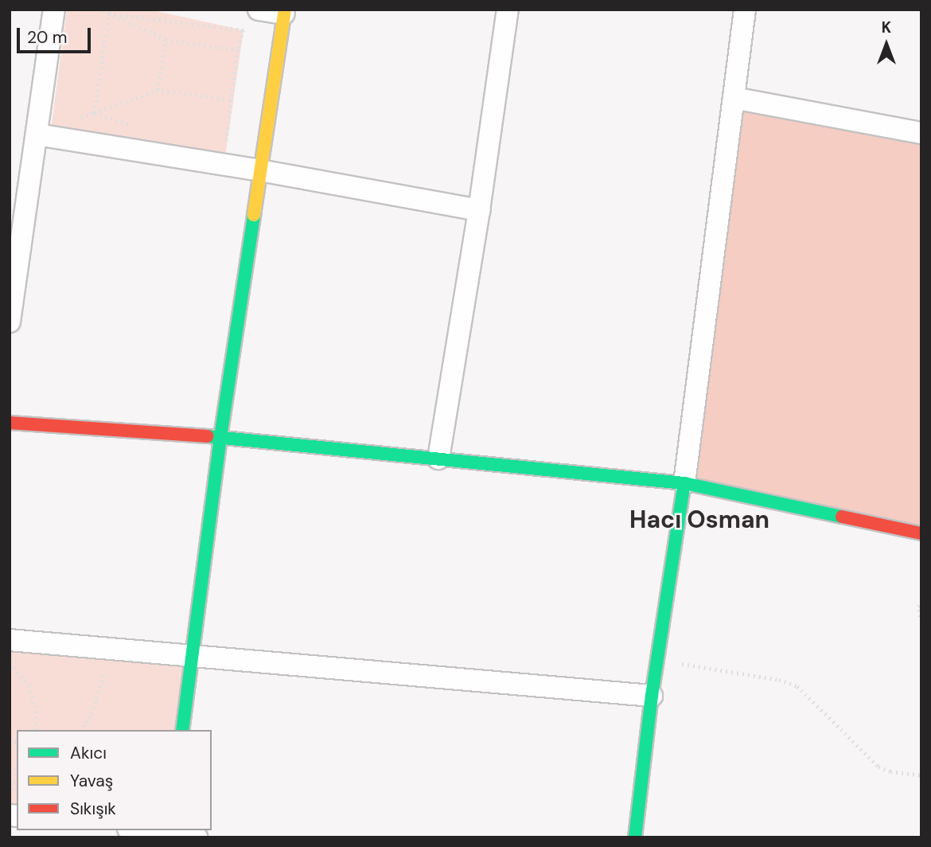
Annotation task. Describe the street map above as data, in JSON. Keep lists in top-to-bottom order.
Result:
{
  "districts": ["Hacı Osman"],
  "legend": ["Akıcı", "Yavaş", "Sıkışık"],
  "scale_bar": "20 m",
  "north": "top"
}
